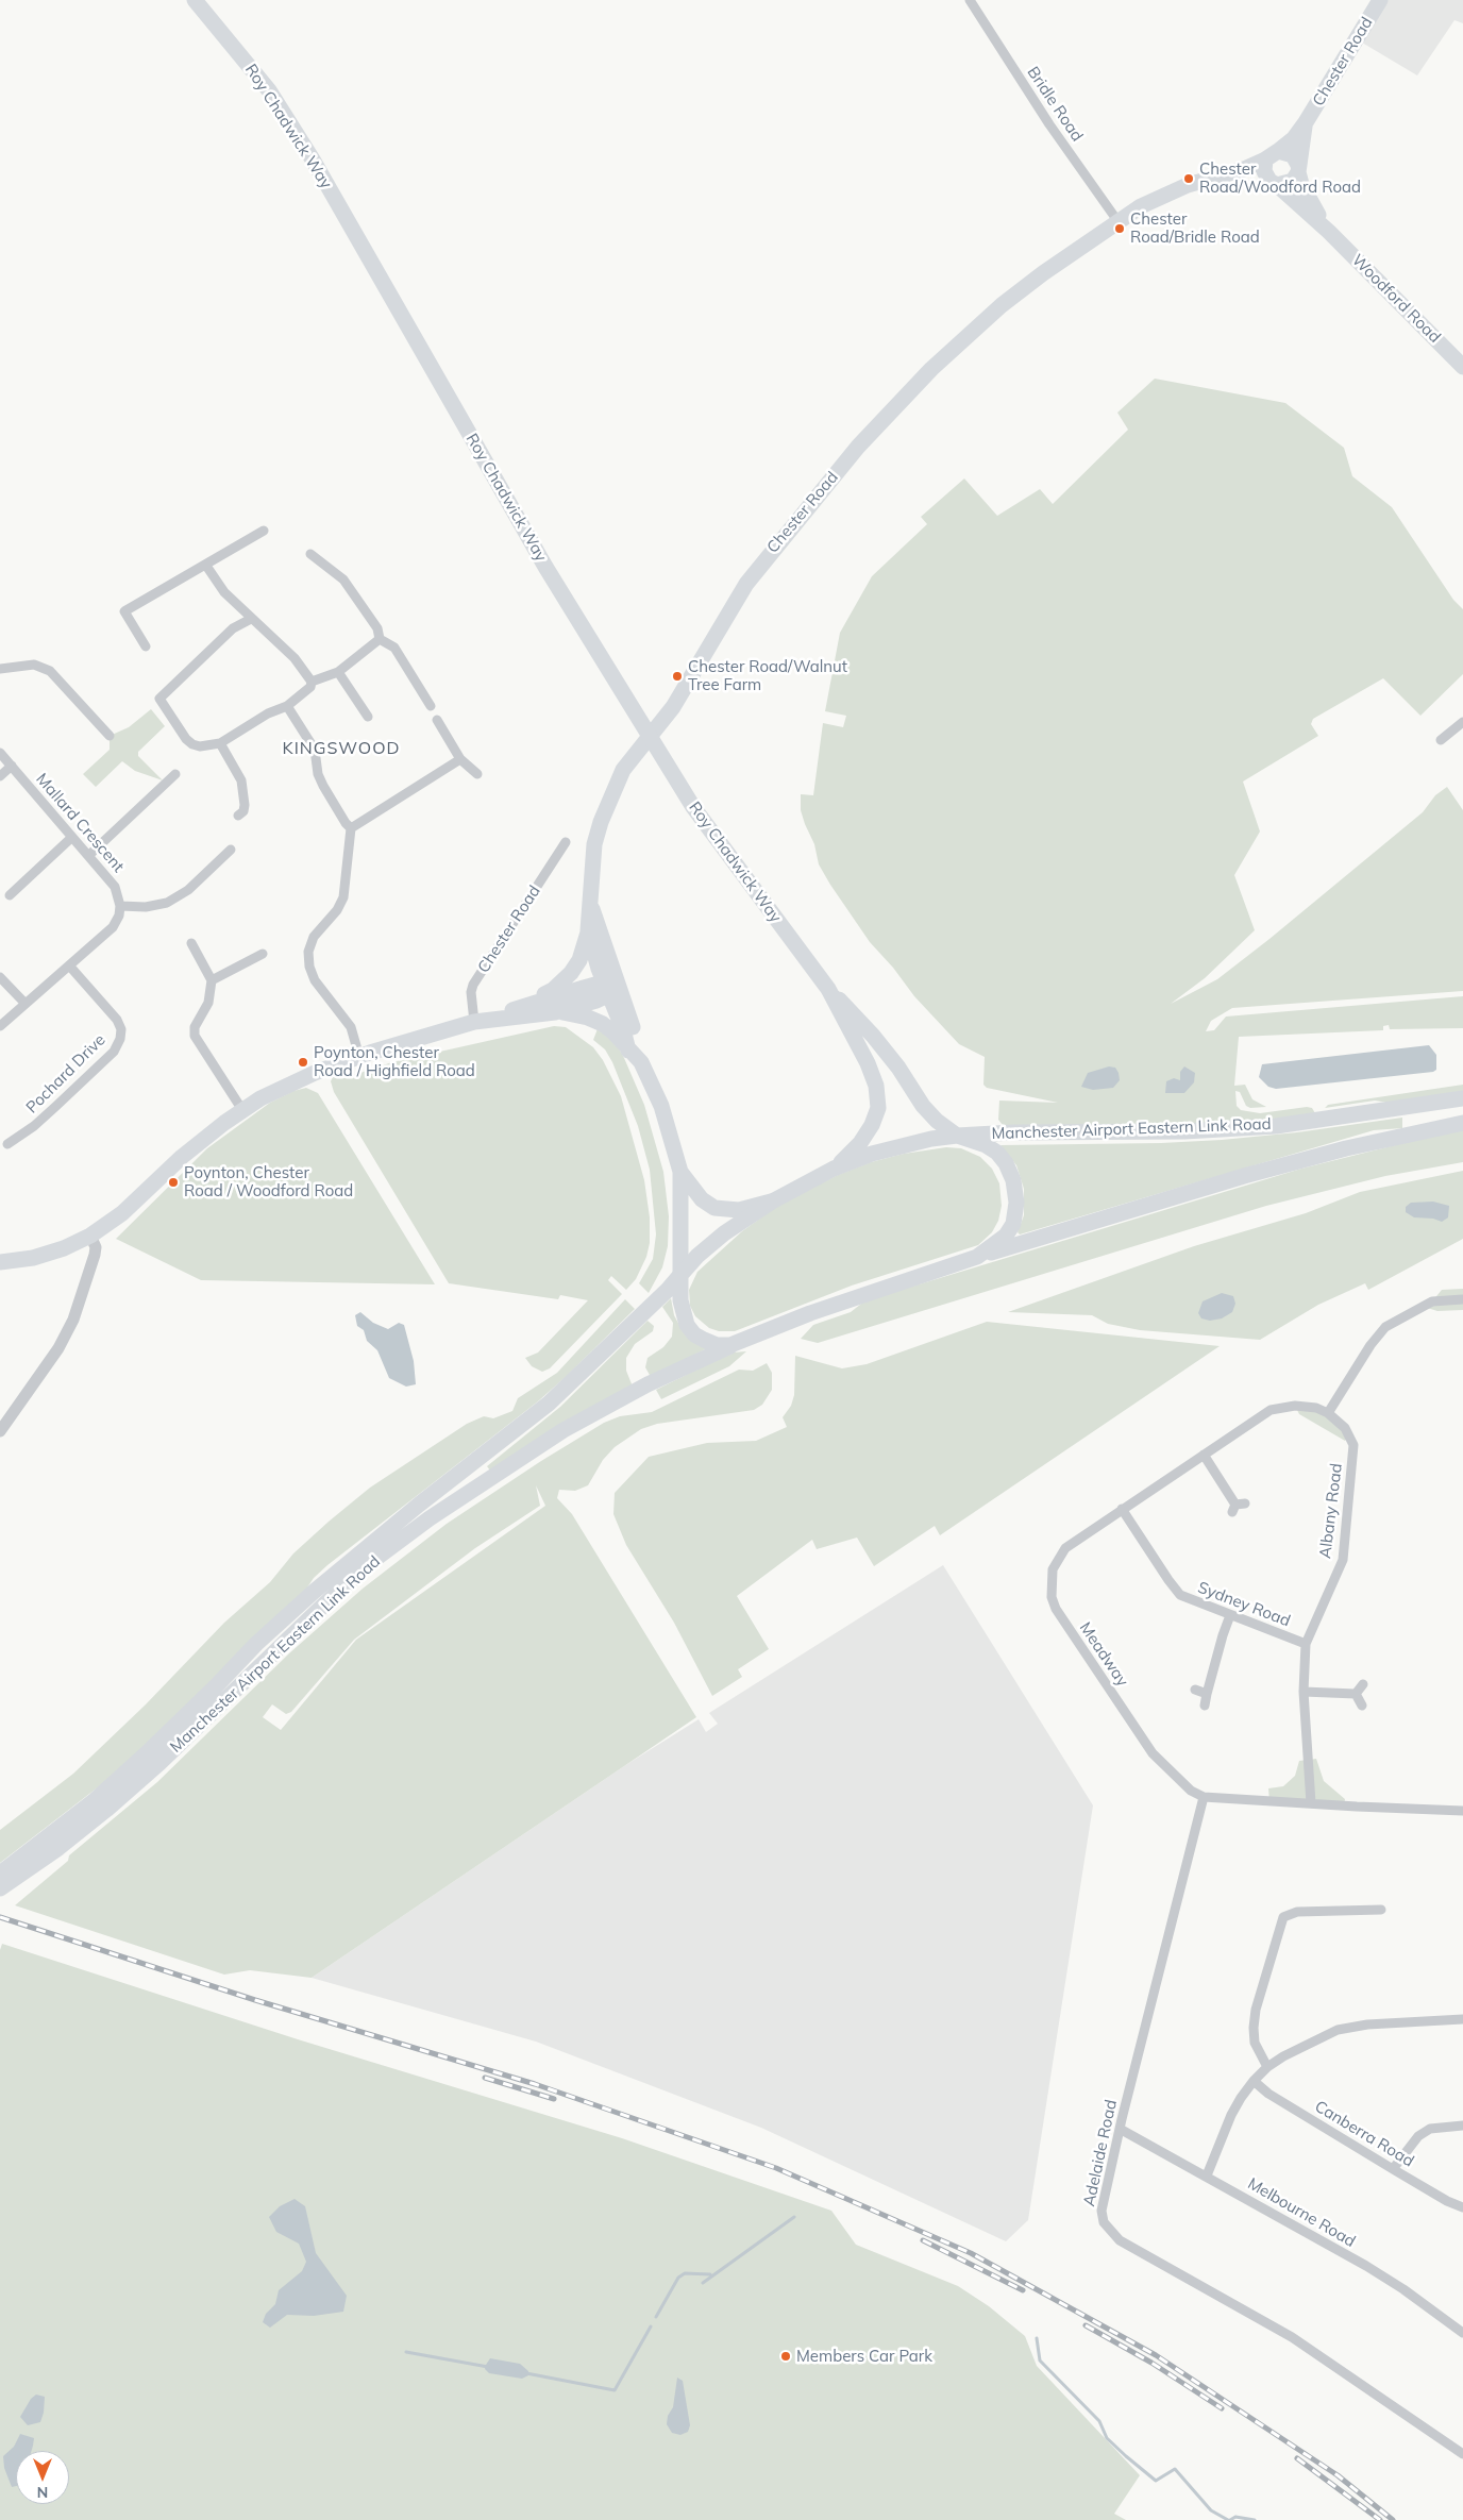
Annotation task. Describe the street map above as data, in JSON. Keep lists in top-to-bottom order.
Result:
{
  "streets": {
    "main road": [
      "Chester Road",
      "Roy Chadwick Way",
      "Woodford Road",
      "Manchester Airport Eastern Link Road"
    ],
    "street": [
      "Bridle Road",
      "Mallard Crescent",
      "Pochard Drive",
      "Albany Road",
      "Sydney Road",
      "Meadway",
      "Canberra Road",
      "Adelaide Road",
      "Melbourne Road"
    ]
  },
  "crossings": [
    ["Chester Road", "Bridle Road"],
    ["Chester Road", "Woodford Road"],
    ["Chester Road", "Manchester Airport Eastern Link Road"],
    ["Roy Chadwick Way", "Manchester Airport Eastern Link Road"],
    ["Albany Road", "Sydney Road"],
    ["Albany Road", "Meadway"],
    ["Sydney Road", "Meadway"],
    ["Meadway", "Adelaide Road"],
    ["Adelaide Road", "Melbourne Road"]
  ],
  "districts": ["KINGSWOOD"],
  "places": [
    "Chester Road/Woodford Road",
    "Chester Road/Bridle Road",
    "Chester Road/Walnut Tree Farm",
    "Poynton, Chester Road / Highfield Road",
    "Poynton, Chester Road / Woodford Road",
    "Members Car Park"
  ],
  "north": "bottom"
}
